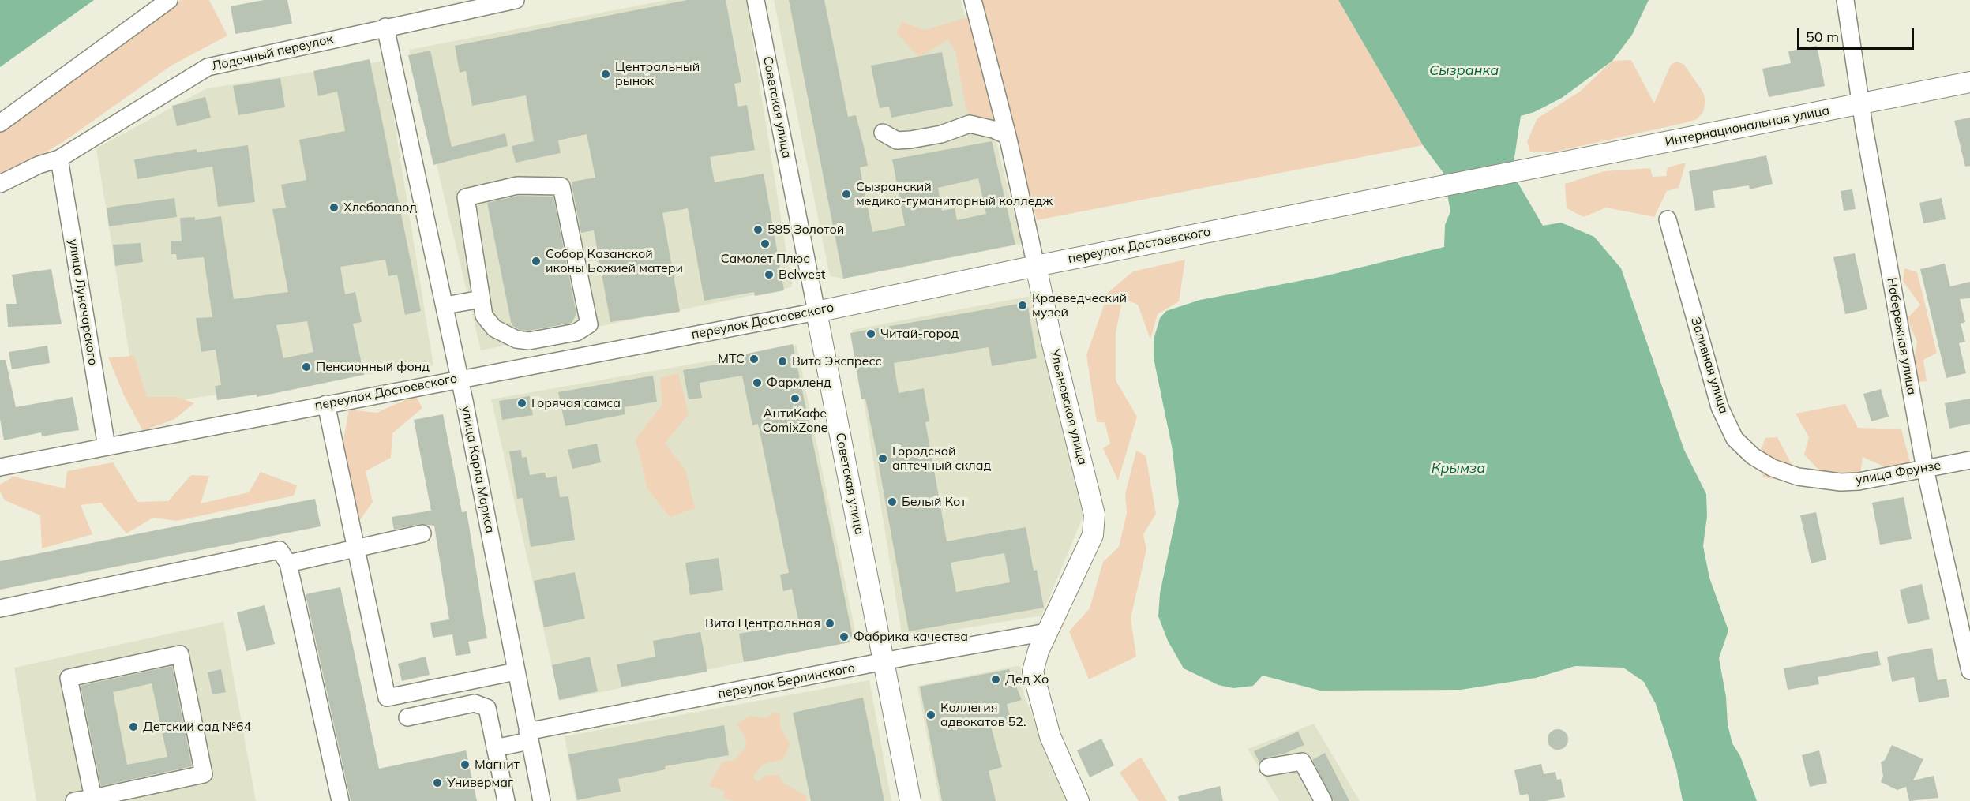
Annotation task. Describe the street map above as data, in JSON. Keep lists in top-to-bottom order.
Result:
{
  "streets": {
    "main road": [
      "Советская улица",
      "Интернациональная улица",
      "переулок Достоевского",
      "Ульяновская улица"
    ],
    "street": [
      "Лодочный переулок",
      "улица Луначарского",
      "Набережная улица",
      "Заливная улица",
      "улица Карла Маркса",
      "улица Фрунзе",
      "переулок Берлинского"
    ]
  },
  "crossings": [
    ["Лодочный переулок", "улица Луначарского"],
    ["Лодочный переулок", "улица Карла Маркса"],
    ["Советская улица", "переулок Достоевского"],
    ["Советская улица", "переулок Берлинского"],
    ["Интернациональная улица", "переулок Достоевского"],
    ["Интернациональная улица", "Набережная улица"],
    ["переулок Достоевского", "улица Луначарского"],
    ["переулок Достоевского", "Ульяновская улица"],
    ["переулок Достоевского", "улица Карла Маркса"],
    ["Набережная улица", "улица Фрунзе"],
    ["Заливная улица", "улица Фрунзе"],
    ["Ульяновская улица", "переулок Берлинского"],
    ["улица Карла Маркса", "переулок Берлинского"]
  ],
  "water": ["Сызранка", "Крымза"],
  "places": [
    "Центральный рынок",
    "Сызранский медико-гуманитарный колледж",
    "Хлебозавод",
    "585 Золотой",
    "Самолет Плюс",
    "Собор Казанской иконы Божией матери",
    "Belwest",
    "Краеведческий музей",
    "Читай-город",
    "МТС",
    "Вита Экспресс",
    "Пенсионный фонд",
    "Фармленд",
    "АнтиКафе ComixZone",
    "Горячая самса",
    "Городской аптечный склад",
    "Белый Кот",
    "Вита Центральная",
    "Фабрика качества",
    "Дед Хо",
    "Коллегия адвокатов 52.",
    "Детский сад №64",
    "Магнит",
    "Универмаг"
  ],
  "scale_bar": "50 m"
}
